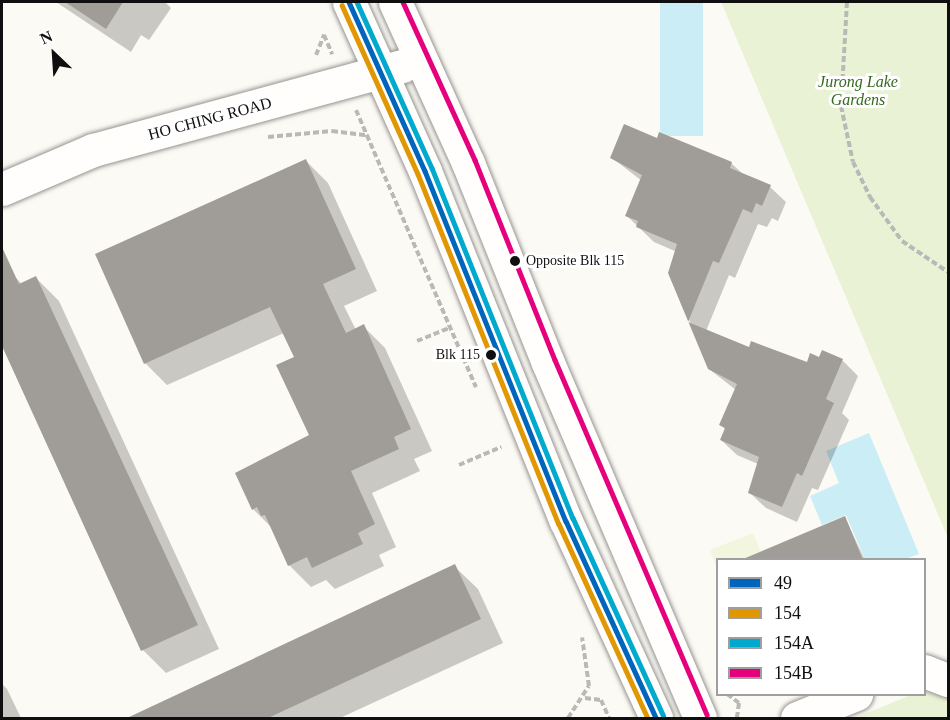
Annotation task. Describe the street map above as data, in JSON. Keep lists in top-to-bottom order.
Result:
{
  "streets": {
    "street": ["HO CHING ROAD"]
  },
  "parks": ["Jurong Lake Gardens"],
  "places": ["Opposite Blk 115", "Blk 115"],
  "lines": [
    "transit line 49",
    "transit line 154A",
    "transit line 154B",
    "transit line 154"
  ],
  "legend": [
    "49",
    "154",
    "154A",
    "154B"
  ],
  "north": "top left"
}
